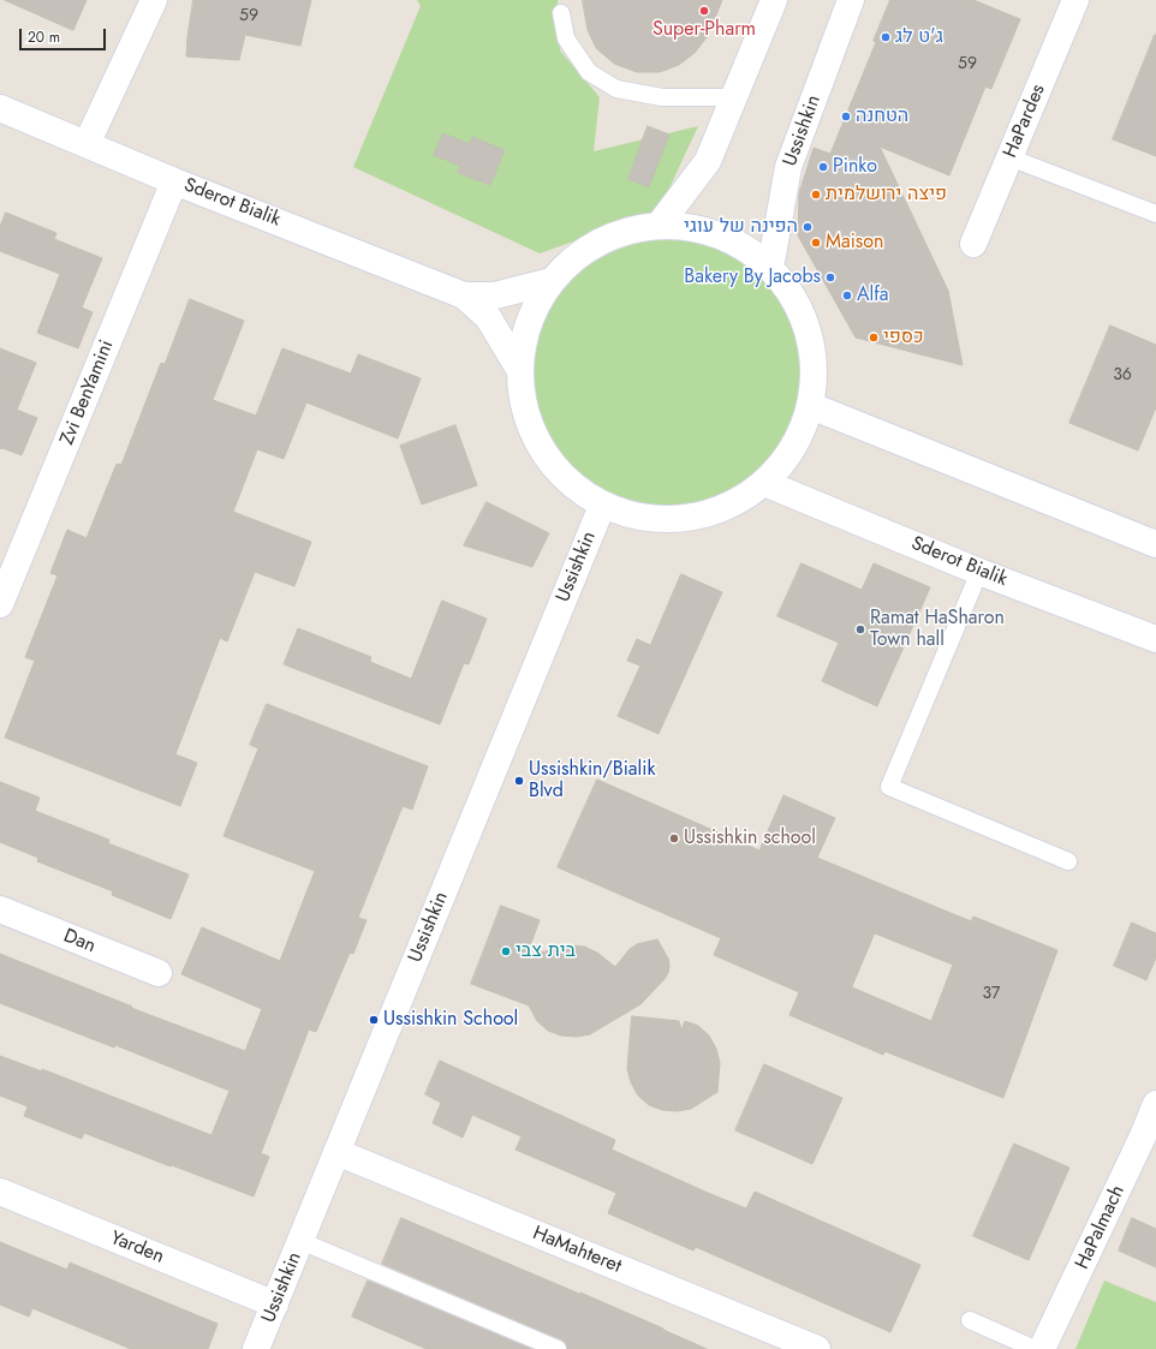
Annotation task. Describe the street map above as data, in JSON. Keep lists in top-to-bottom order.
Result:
{
  "streets": {
    "street": [
      "HaPardes",
      "Ussishkin",
      "Sderot Bialik",
      "Zvi BenYamini",
      "Dan",
      "HaPalmach",
      "Yarden",
      "HaMahteret"
    ]
  },
  "crossings": [
    ["Ussishkin", "Yarden"],
    ["Ussishkin", "HaMahteret"],
    ["Sderot Bialik", "Zvi BenYamini"]
  ],
  "places": [
    "Super-Pharm",
    "ג'ט לג",
    "הטחנה",
    "Pinko",
    "פיצה ירושלמית",
    "הפינה של עוגי",
    "Maison",
    "Bakery By Jacobs",
    "Alfa",
    "כספי",
    "Ramat HaSharon Town hall",
    "Ussishkin/Bialik Blvd",
    "Ussishkin school",
    "בית צבי",
    "Ussishkin School"
  ],
  "house_numbers": [
    "59",
    "59",
    "36",
    "37"
  ],
  "scale_bar": "20 m"
}
